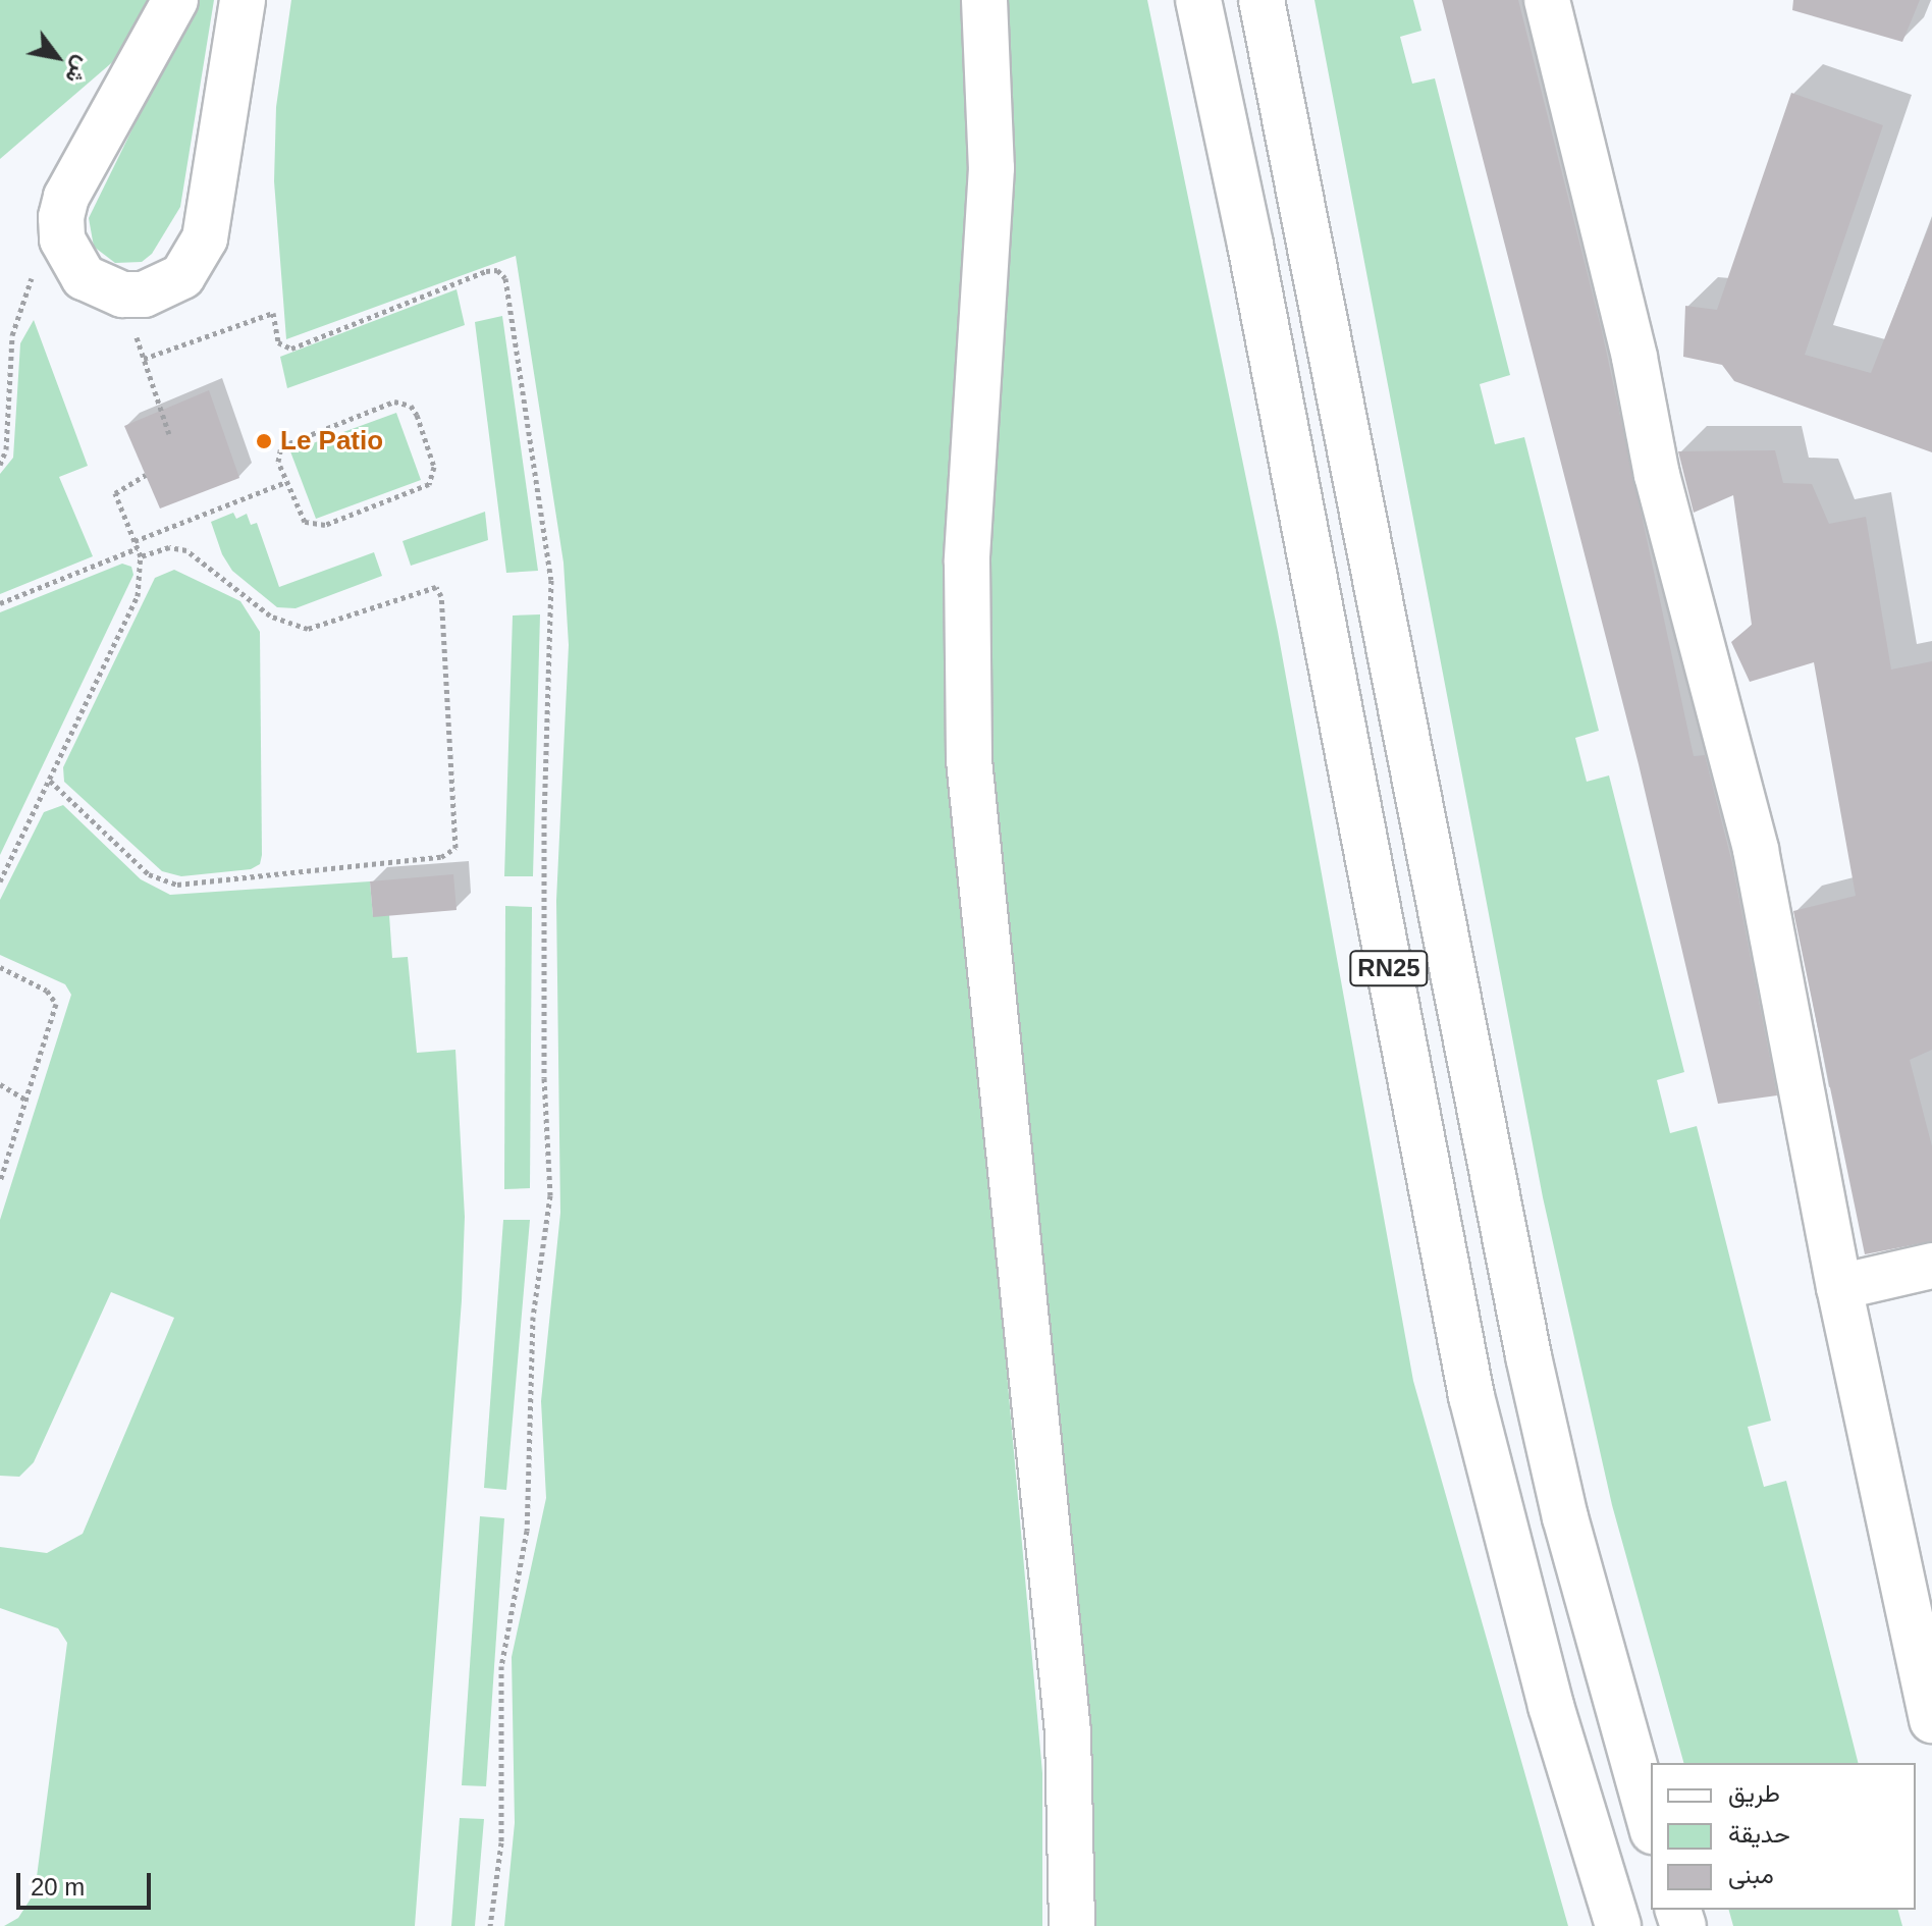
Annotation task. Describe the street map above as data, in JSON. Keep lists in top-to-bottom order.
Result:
{
  "streets": {
    "main road": ["RN25"]
  },
  "places": ["Le Patio"],
  "legend": ["طريق", "حديقة", "مبنى"],
  "scale_bar": "20 m",
  "north": "bottom right"
}
